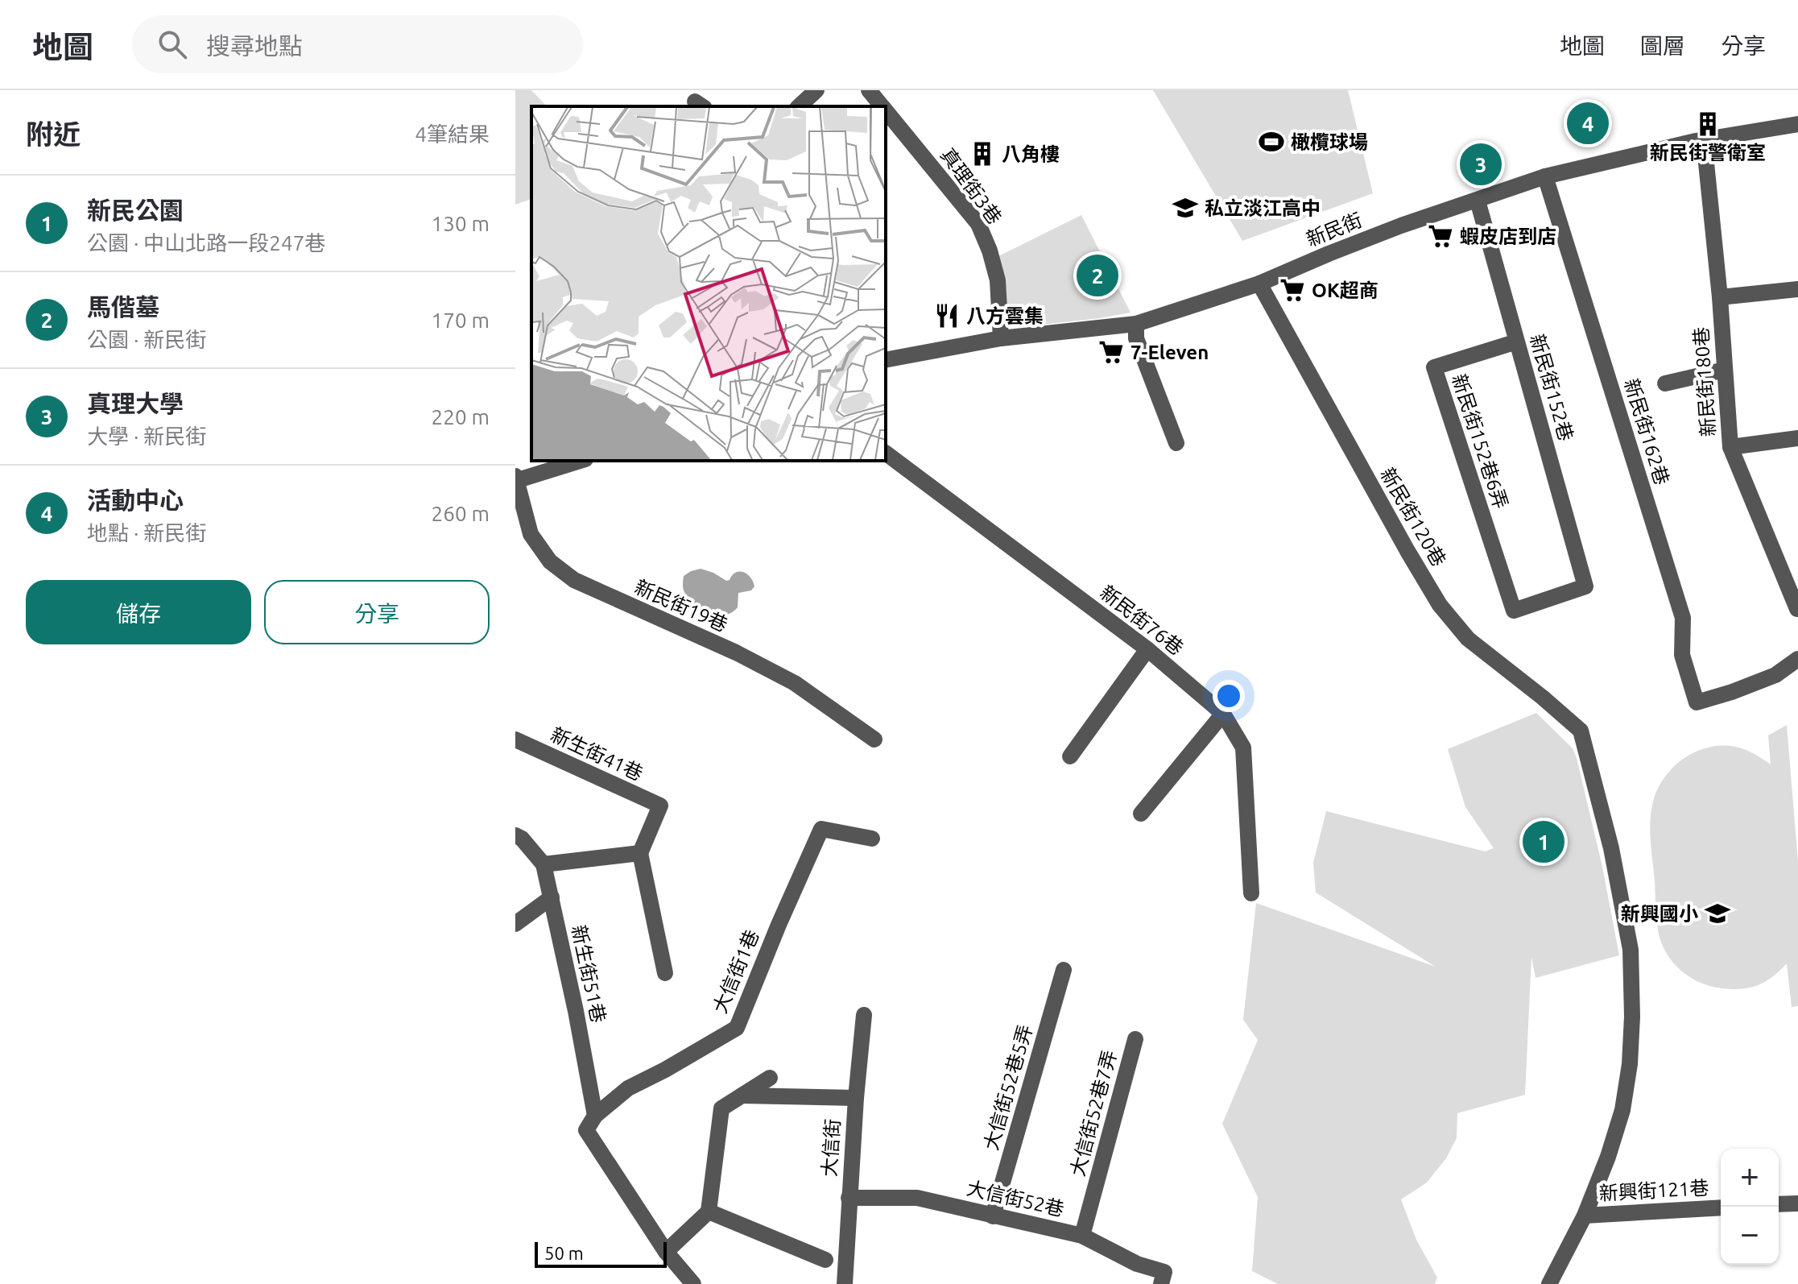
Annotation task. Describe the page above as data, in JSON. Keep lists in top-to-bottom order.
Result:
{
  "streets": {
    "street": [
      "真理街3巷",
      "新民街",
      "新民街180巷",
      "新民街152巷",
      "新民街162巷",
      "新民街152巷6弄",
      "新民街120巷",
      "新民街19巷",
      "新民街76巷",
      "新生街41巷",
      "大信街1巷",
      "新生街51巷",
      "大信街52巷5弄",
      "大信街52巷7弄",
      "大信街",
      "新興街121巷",
      "大信街52巷"
    ]
  },
  "crossings": [
    ["真理街3巷", "新民街"],
    ["新民街", "新民街180巷"],
    ["新民街", "新民街152巷"],
    ["新民街", "新民街162巷"],
    ["新民街", "新民街120巷"],
    ["新民街152巷", "新民街152巷6弄"],
    ["新民街120巷", "新興街121巷"],
    ["大信街1巷", "新生街51巷"],
    ["大信街52巷5弄", "大信街52巷"],
    ["大信街52巷7弄", "大信街52巷"],
    ["大信街", "大信街52巷"]
  ],
  "places": {
    "building": ["新民街警衛室", "八角樓"],
    "sports": ["橄欖球場"],
    "school or university": ["私立淡江高中", "新興國小"],
    "supermarket": ["蝦皮店到店", "OK超商", "7-Eleven"],
    "restaurant": ["八方雲集"]
  },
  "scale_bar": "50 m",
  "page": {
    "header": "地圖",
    "search": "搜尋地點",
    "nav": ["地圖", "圖層", "分享"],
    "heading": ["附近", "4筆結果"],
    "pins": [
      "4",
      "3",
      "2",
      "1"
    ],
    "list": [
      {
        "mark": "1",
        "name": "新民公園",
        "note": "公園 · 中山北路一段247巷",
        "value": "130 m"
      },
      {
        "mark": "2",
        "name": "馬偕墓",
        "note": "公園 · 新民街",
        "value": "170 m"
      },
      {
        "mark": "3",
        "name": "真理大學",
        "note": "大學 · 新民街",
        "value": "220 m"
      },
      {
        "mark": "4",
        "name": "活動中心",
        "note": "地點 · 新民街",
        "value": "260 m"
      }
    ],
    "buttons": ["儲存", "分享"],
    "map_buttons": ["+", "−"],
    "scale": "50 m"
  }
}
